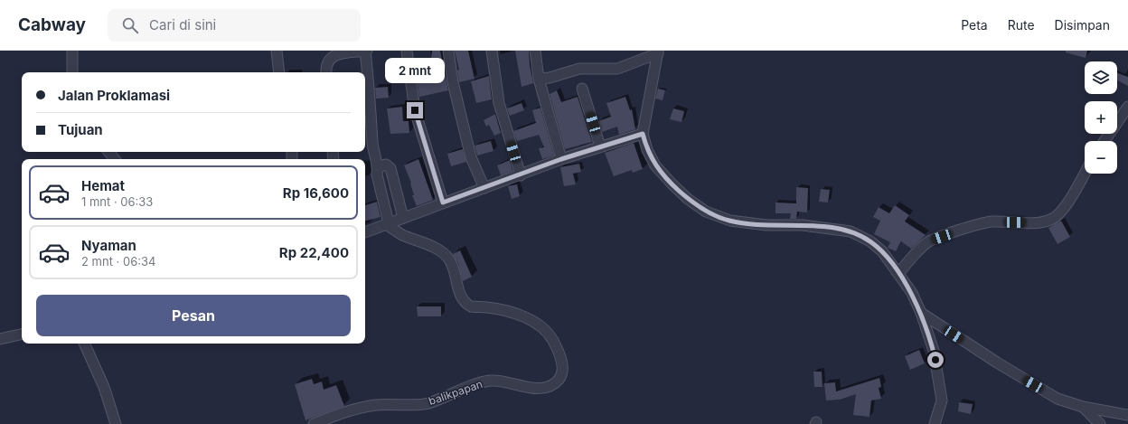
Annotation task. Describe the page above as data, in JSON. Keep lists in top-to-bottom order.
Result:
{
  "streets": {
    "street": ["balikpapan"]
  },
  "page": {
    "header": "Cabway",
    "search": "Cari di sini",
    "nav": ["Peta", "Rute", "Disimpan"],
    "bubble": "2 mnt",
    "map_buttons": ["+", "−"],
    "banner": ["Jalan Proklamasi", "Tujuan"],
    "list": [
      {
        "name": "Hemat",
        "note": "1 mnt · 06:33",
        "value": "Rp 16,600"
      },
      {
        "name": "Nyaman",
        "note": "2 mnt · 06:34",
        "value": "Rp 22,400"
      }
    ],
    "buttons": "Pesan"
  }
}
